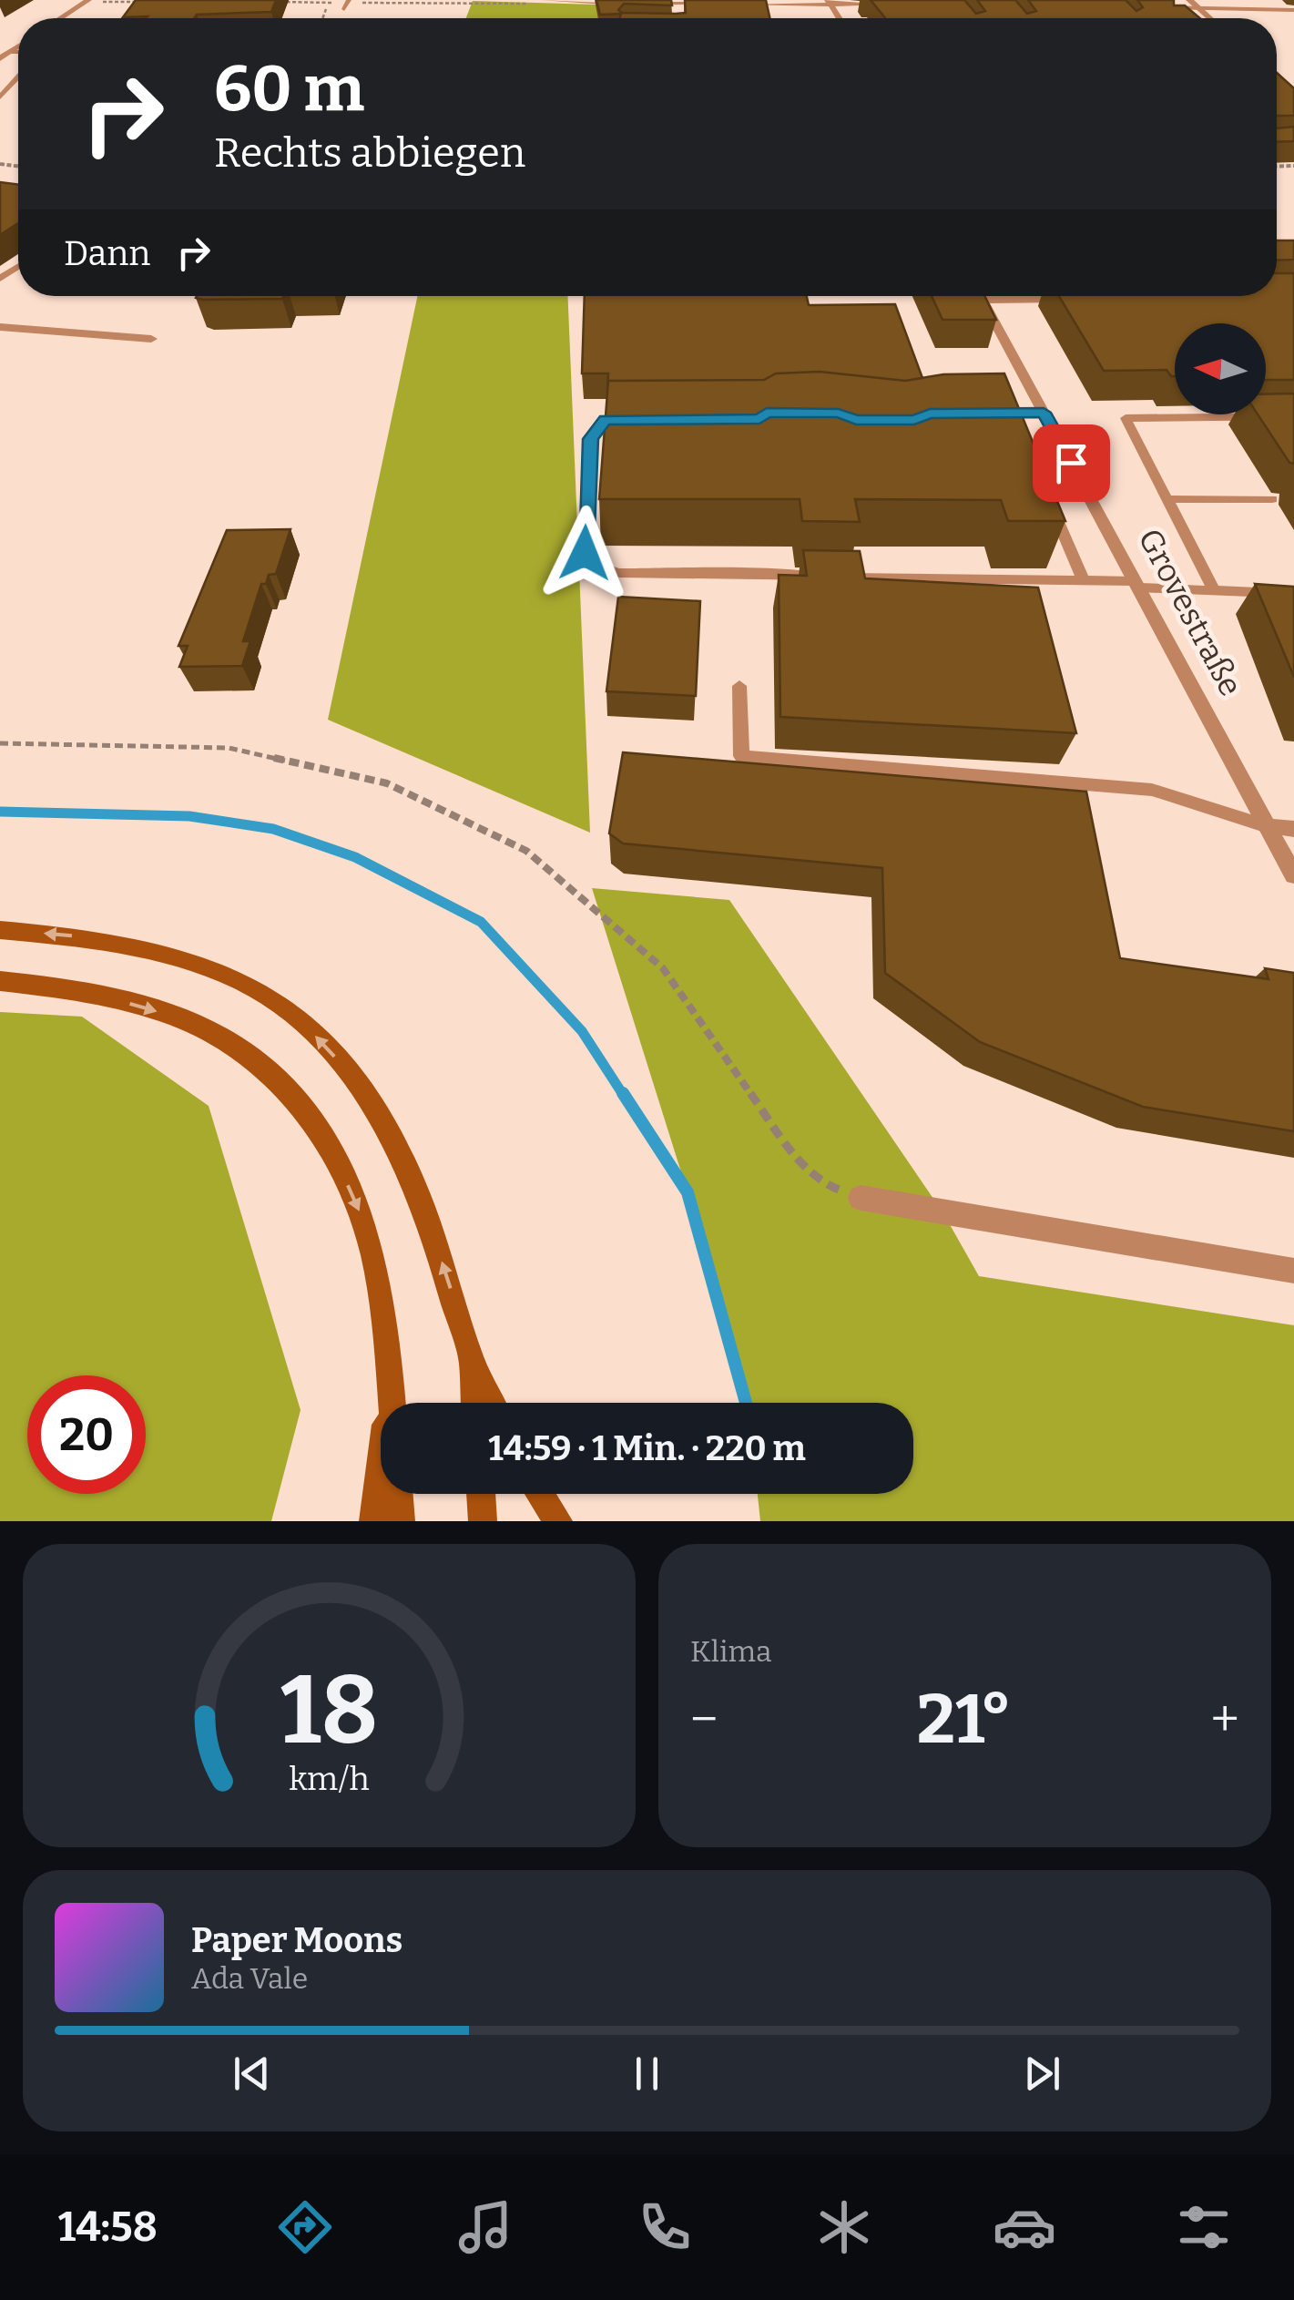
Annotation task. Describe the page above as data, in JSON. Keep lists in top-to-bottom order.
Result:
{
  "streets": {
    "street": ["Grovestraße"]
  },
  "north": "left",
  "page": {
    "turn": ["60 m", "Rechts abbiegen"],
    "then": "Dann",
    "limit": "20",
    "trip": "14:59 · 1 Min. · 220 m",
    "tile": "Klima",
    "heat": ["−", "21°", "+"],
    "song": ["Paper Moons", "Ada Vale"],
    "tabs": "14:58",
    "gauge": ["18", "km/h"]
  }
}
